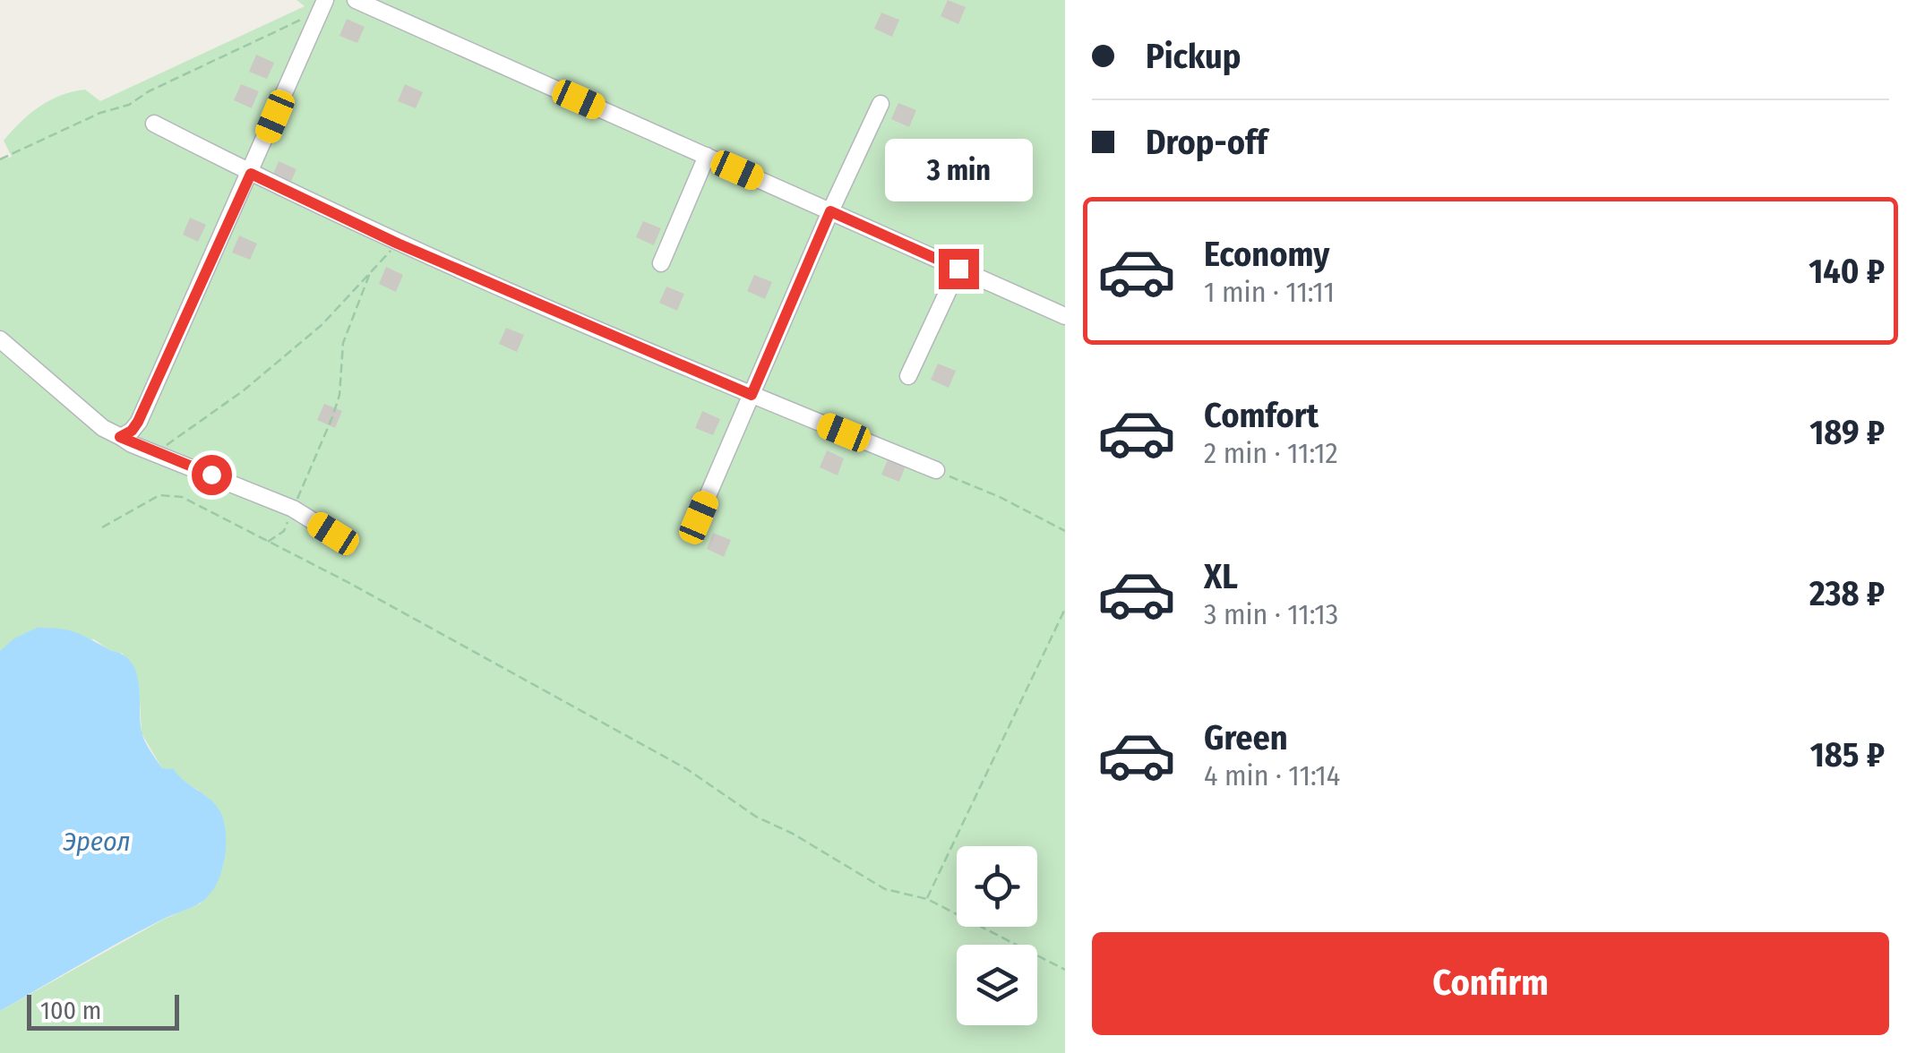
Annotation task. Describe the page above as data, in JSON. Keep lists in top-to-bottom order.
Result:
{
  "water": ["Эреол"],
  "scale_bar": "100 m",
  "page": {
    "banner": ["Pickup", "Drop-off"],
    "bubble": "3 min",
    "list": [
      {
        "name": "Economy",
        "note": "1 min · 11:11",
        "value": "140 ₽"
      },
      {
        "name": "Comfort",
        "note": "2 min · 11:12",
        "value": "189 ₽"
      },
      {
        "name": "XL",
        "note": "3 min · 11:13",
        "value": "238 ₽"
      },
      {
        "name": "Green",
        "note": "4 min · 11:14",
        "value": "185 ₽"
      }
    ],
    "buttons": "Confirm",
    "scale": "100 m"
  }
}
